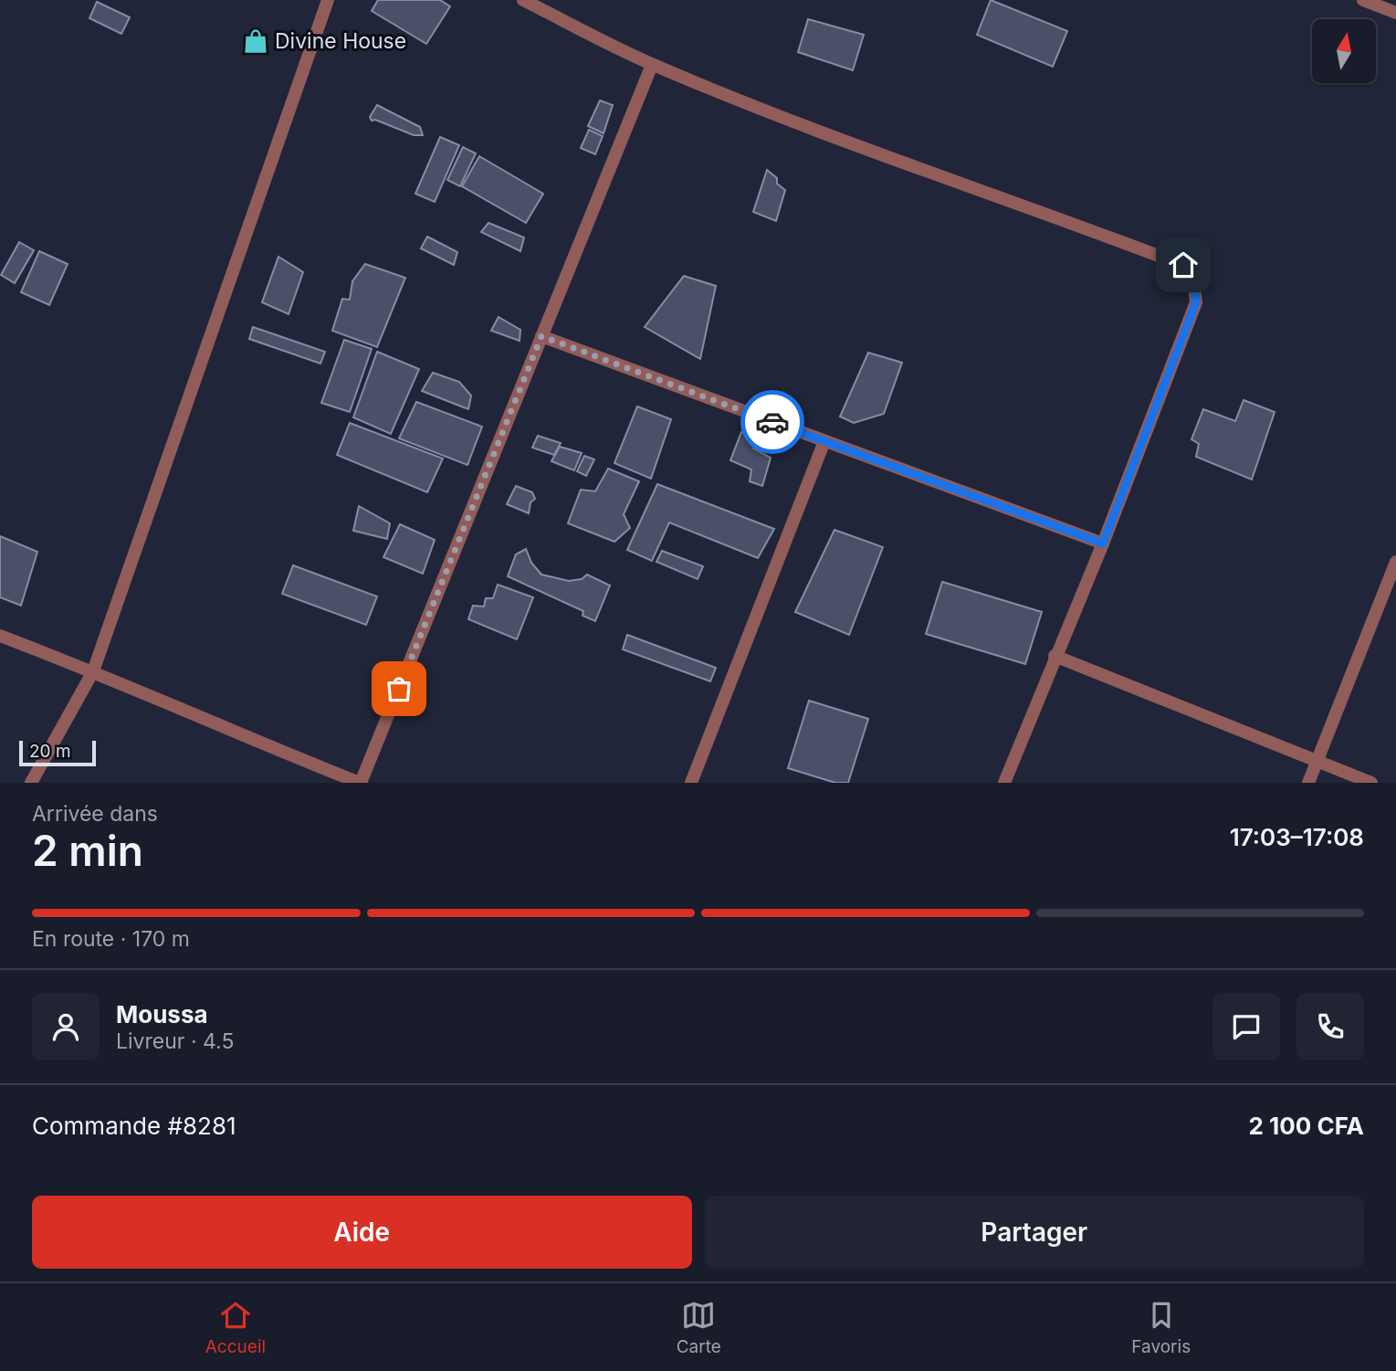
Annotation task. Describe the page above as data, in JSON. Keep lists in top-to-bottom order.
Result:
{
  "places": {
    "shop": ["Divine House"]
  },
  "scale_bar": "20 m",
  "north": "top",
  "page": {
    "scale": "20 m",
    "heading": ["2 min", "Arrivée dans", "17:03–17:08"],
    "panel": [
      "Moussa",
      "Livreur · 4.5",
      "Commande #8281",
      "2 100 CFA"
    ],
    "bar": "En route · 170 m",
    "buttons": ["Aide", "Partager"],
    "tabs": ["Accueil", "Carte", "Favoris"]
  }
}
